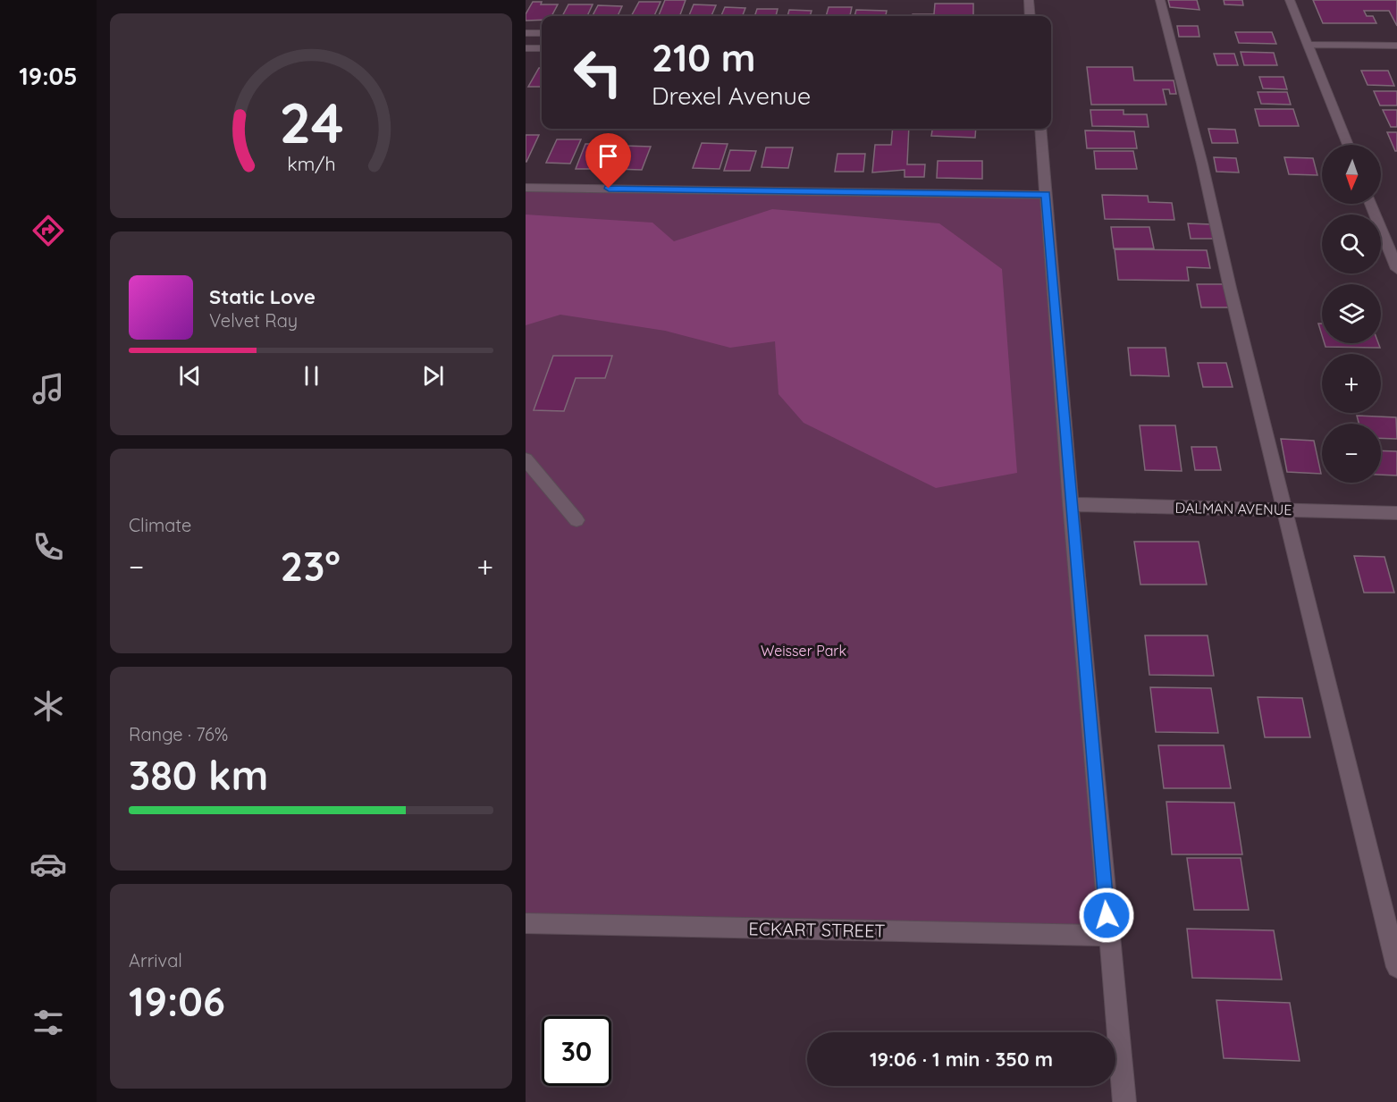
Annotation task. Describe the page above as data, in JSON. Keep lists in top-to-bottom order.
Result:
{
  "streets": {
    "street": ["DALMAN AVENUE", "ECKART STREET"]
  },
  "parks": ["Weisser Park"],
  "north": "bottom",
  "page": {
    "tabs": "19:05",
    "turn": ["210 m", "Drexel Avenue"],
    "map_buttons": ["+", "−"],
    "song": ["Static Love", "Velvet Ray"],
    "tile": [
      "Climate",
      ["Range · 76%", "380 km"],
      ["Arrival", "19:06"]
    ],
    "heat": ["−", "23°", "+"],
    "limit": "30",
    "trip": "19:06 · 1 min · 350 m",
    "gauge": ["24", "km/h"]
  }
}
